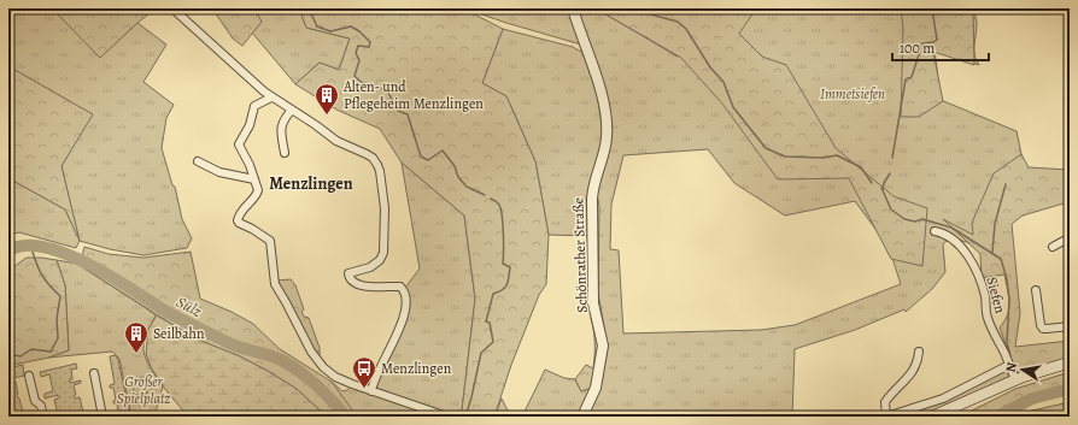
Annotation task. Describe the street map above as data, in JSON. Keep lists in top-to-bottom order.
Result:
{
  "streets": {
    "street": ["Schönrather Straße", "Siefen"]
  },
  "districts": ["Menzlingen"],
  "water": ["Sülz"],
  "parks": ["Immetsiefen", "Großer Spielplatz"],
  "places": {
    "building": ["Alten- und Pflegeheim Menzlingen", "Seilbahn"],
    "bus stop": ["Menzlingen"]
  },
  "scale_bar": "100 m",
  "north": "left"
}
